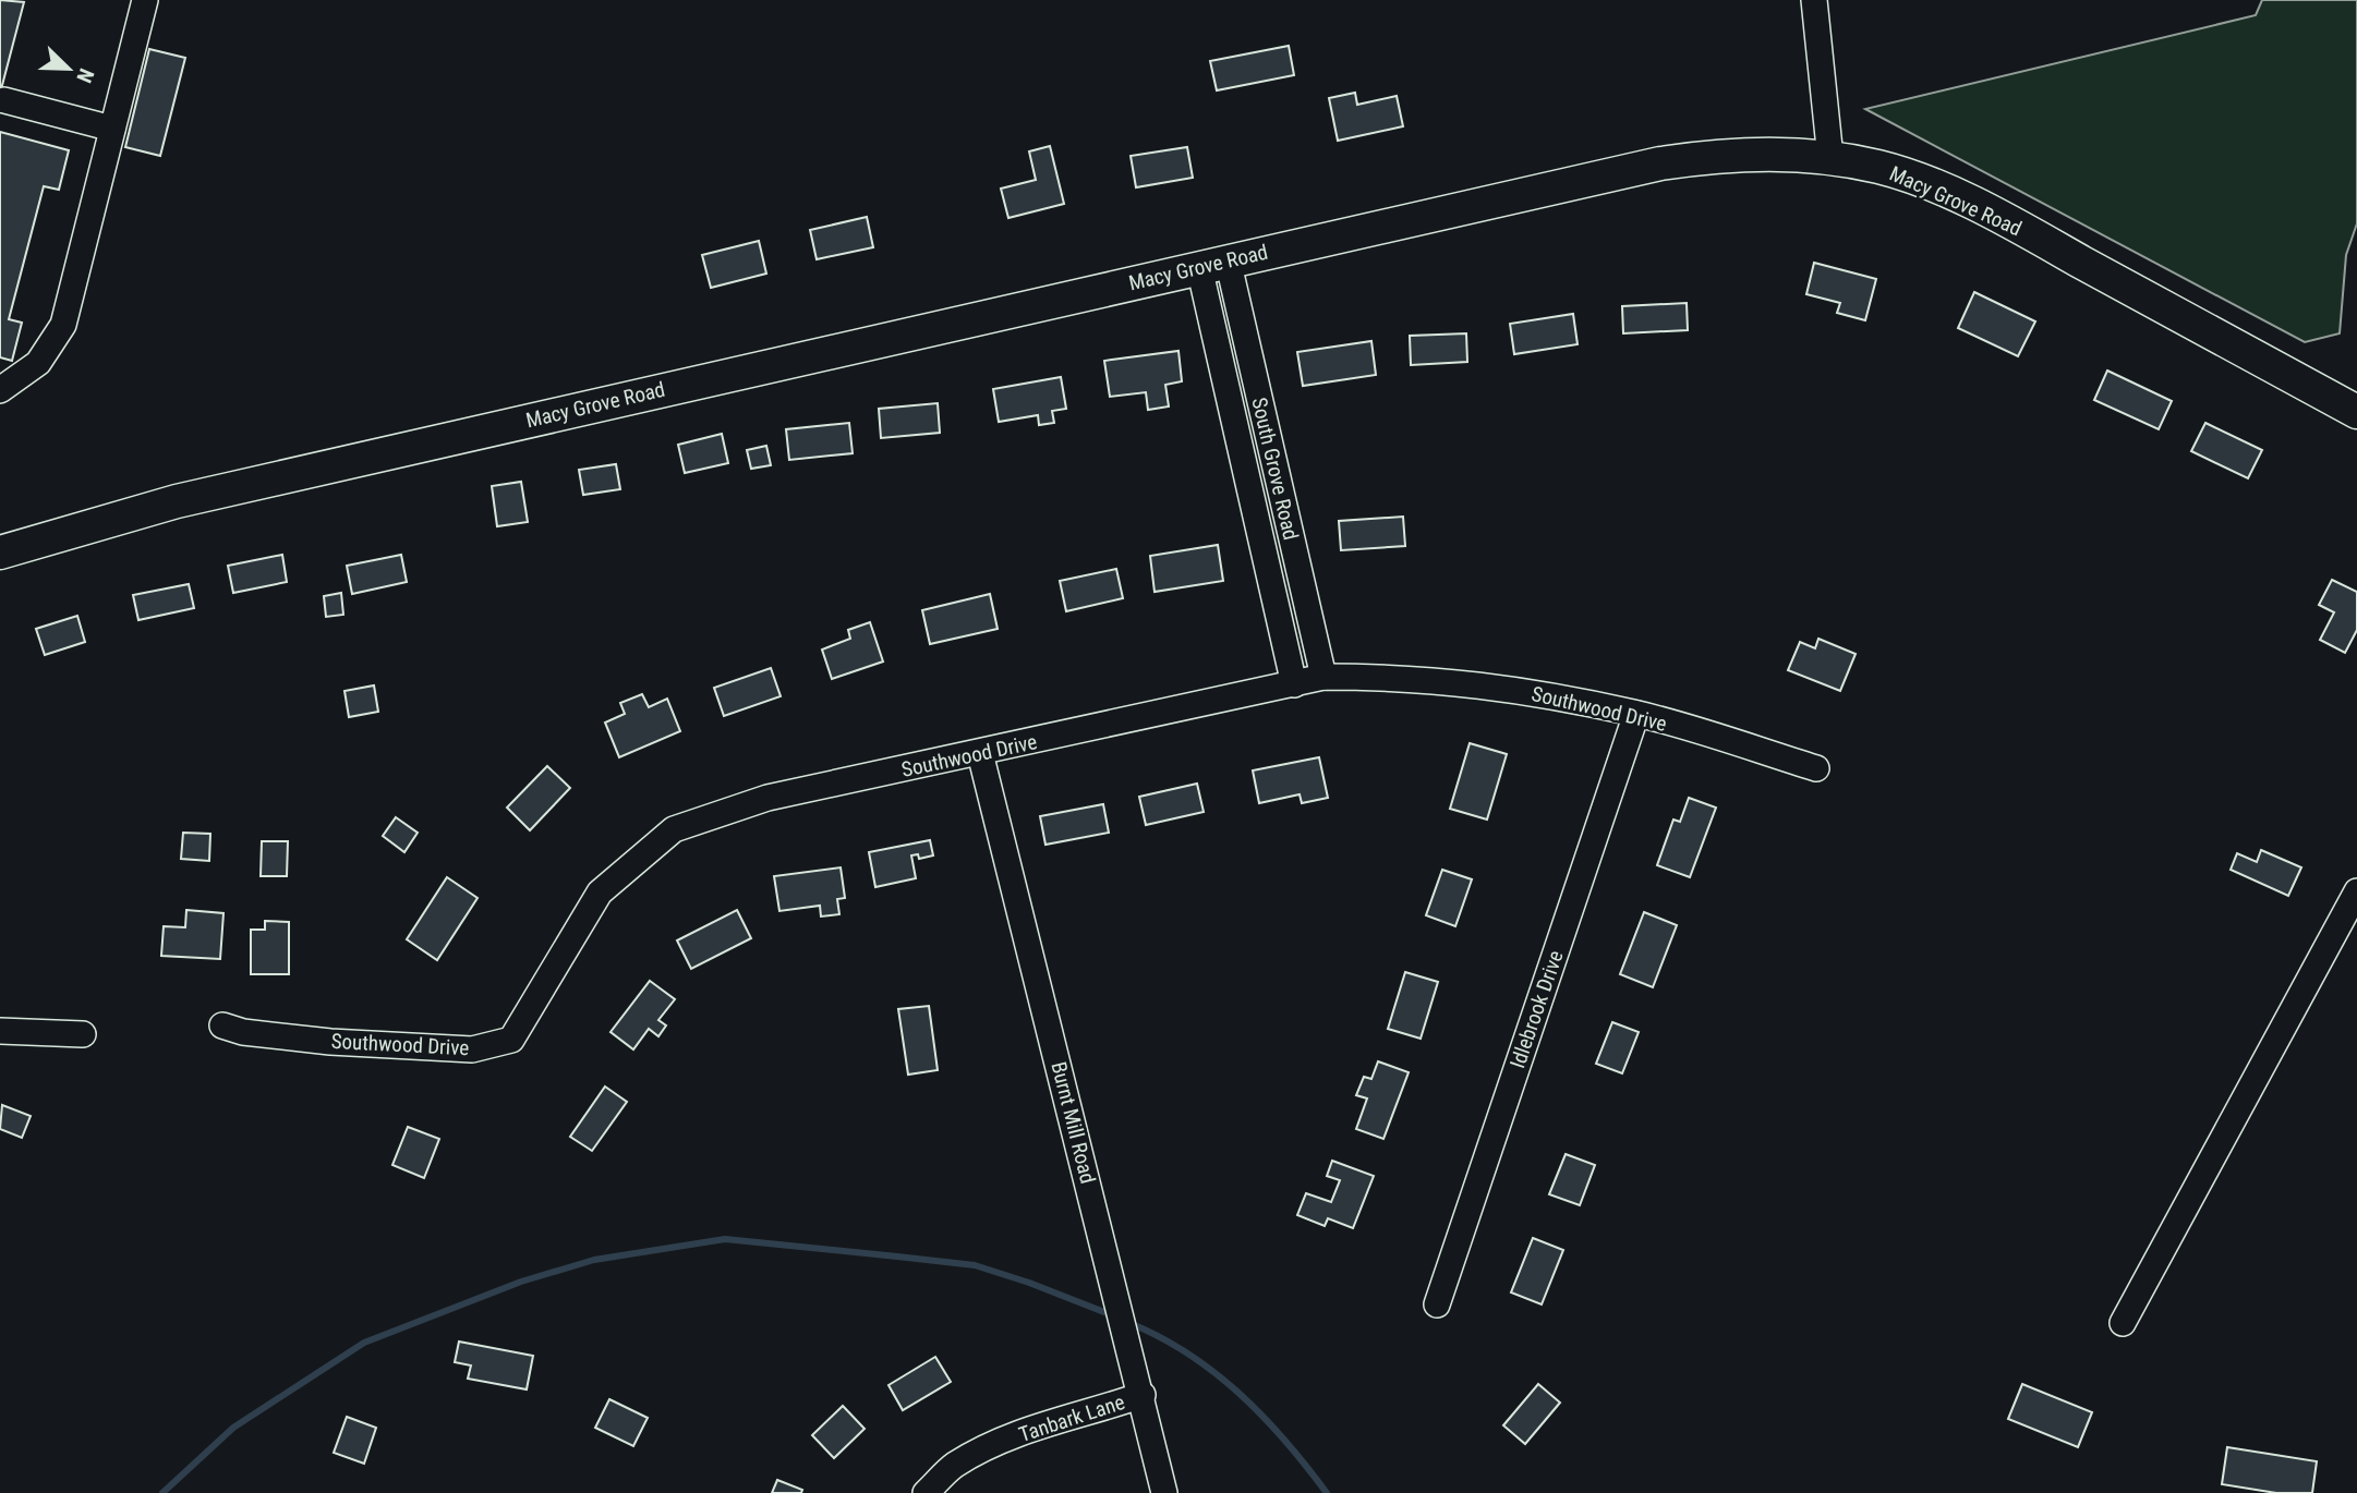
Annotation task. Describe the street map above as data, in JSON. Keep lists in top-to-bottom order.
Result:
{
  "streets": {
    "main road": ["Macy Grove Road"],
    "street": [
      "South Grove Road",
      "Southwood Drive",
      "Idlebrook Drive",
      "Burnt Mill Road",
      "Tanbark Lane"
    ]
  },
  "crossings": [
    ["Macy Grove Road", "South Grove Road"],
    ["South Grove Road", "Southwood Drive"],
    ["Southwood Drive", "Idlebrook Drive"],
    ["Southwood Drive", "Burnt Mill Road"],
    ["Burnt Mill Road", "Tanbark Lane"]
  ],
  "north": "bottom right"
}
